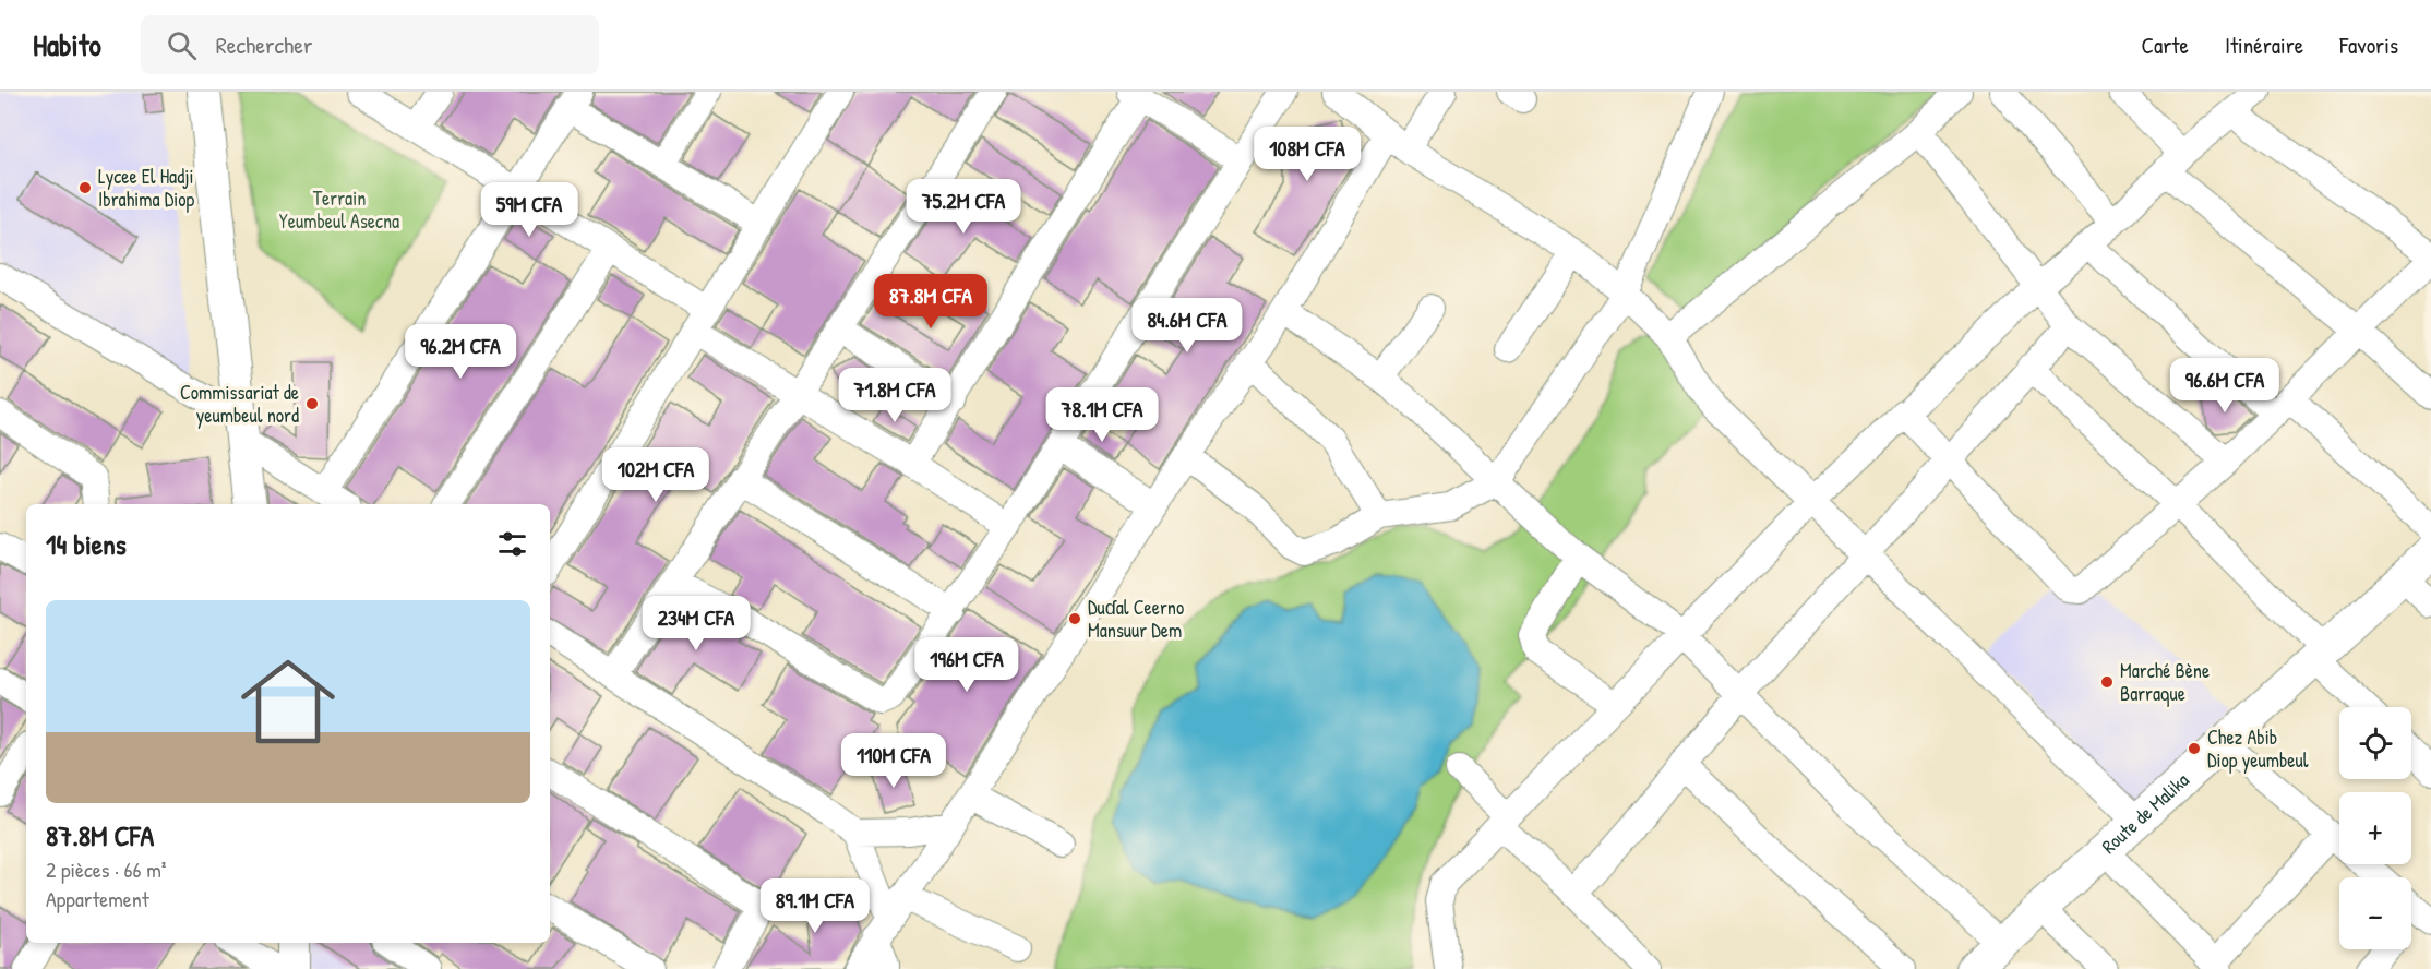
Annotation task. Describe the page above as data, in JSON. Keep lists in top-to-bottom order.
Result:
{
  "streets": {
    "main road": ["Route de Malika"]
  },
  "parks": ["Terrain Yeumbeul Asecna"],
  "places": [
    "Lycee El Hadji Ibrahima Diop",
    "Commissariat de yeumbeul nord",
    "Duɗal Ceerno Mansuur Dem",
    "Marché Bène Barraque",
    "Chez Abib Diop yeumbeul"
  ],
  "page": {
    "header": "Habito",
    "search": "Rechercher",
    "nav": ["Carte", "Itinéraire", "Favoris"],
    "price": [
      "108M CFA",
      "75.2M CFA",
      "59M CFA",
      "87.8M CFA",
      "84.6M CFA",
      "96.2M CFA",
      "96.6M CFA",
      "71.8M CFA",
      "78.1M CFA",
      "102M CFA",
      "234M CFA",
      "196M CFA",
      "110M CFA",
      "89.1M CFA"
    ],
    "heading": "14 biens",
    "list": [
      {
        "name": "87.8M CFA",
        "note": "2 pièces · 66 m² · Appartement"
      }
    ],
    "map_buttons": ["+", "−"]
  }
}
